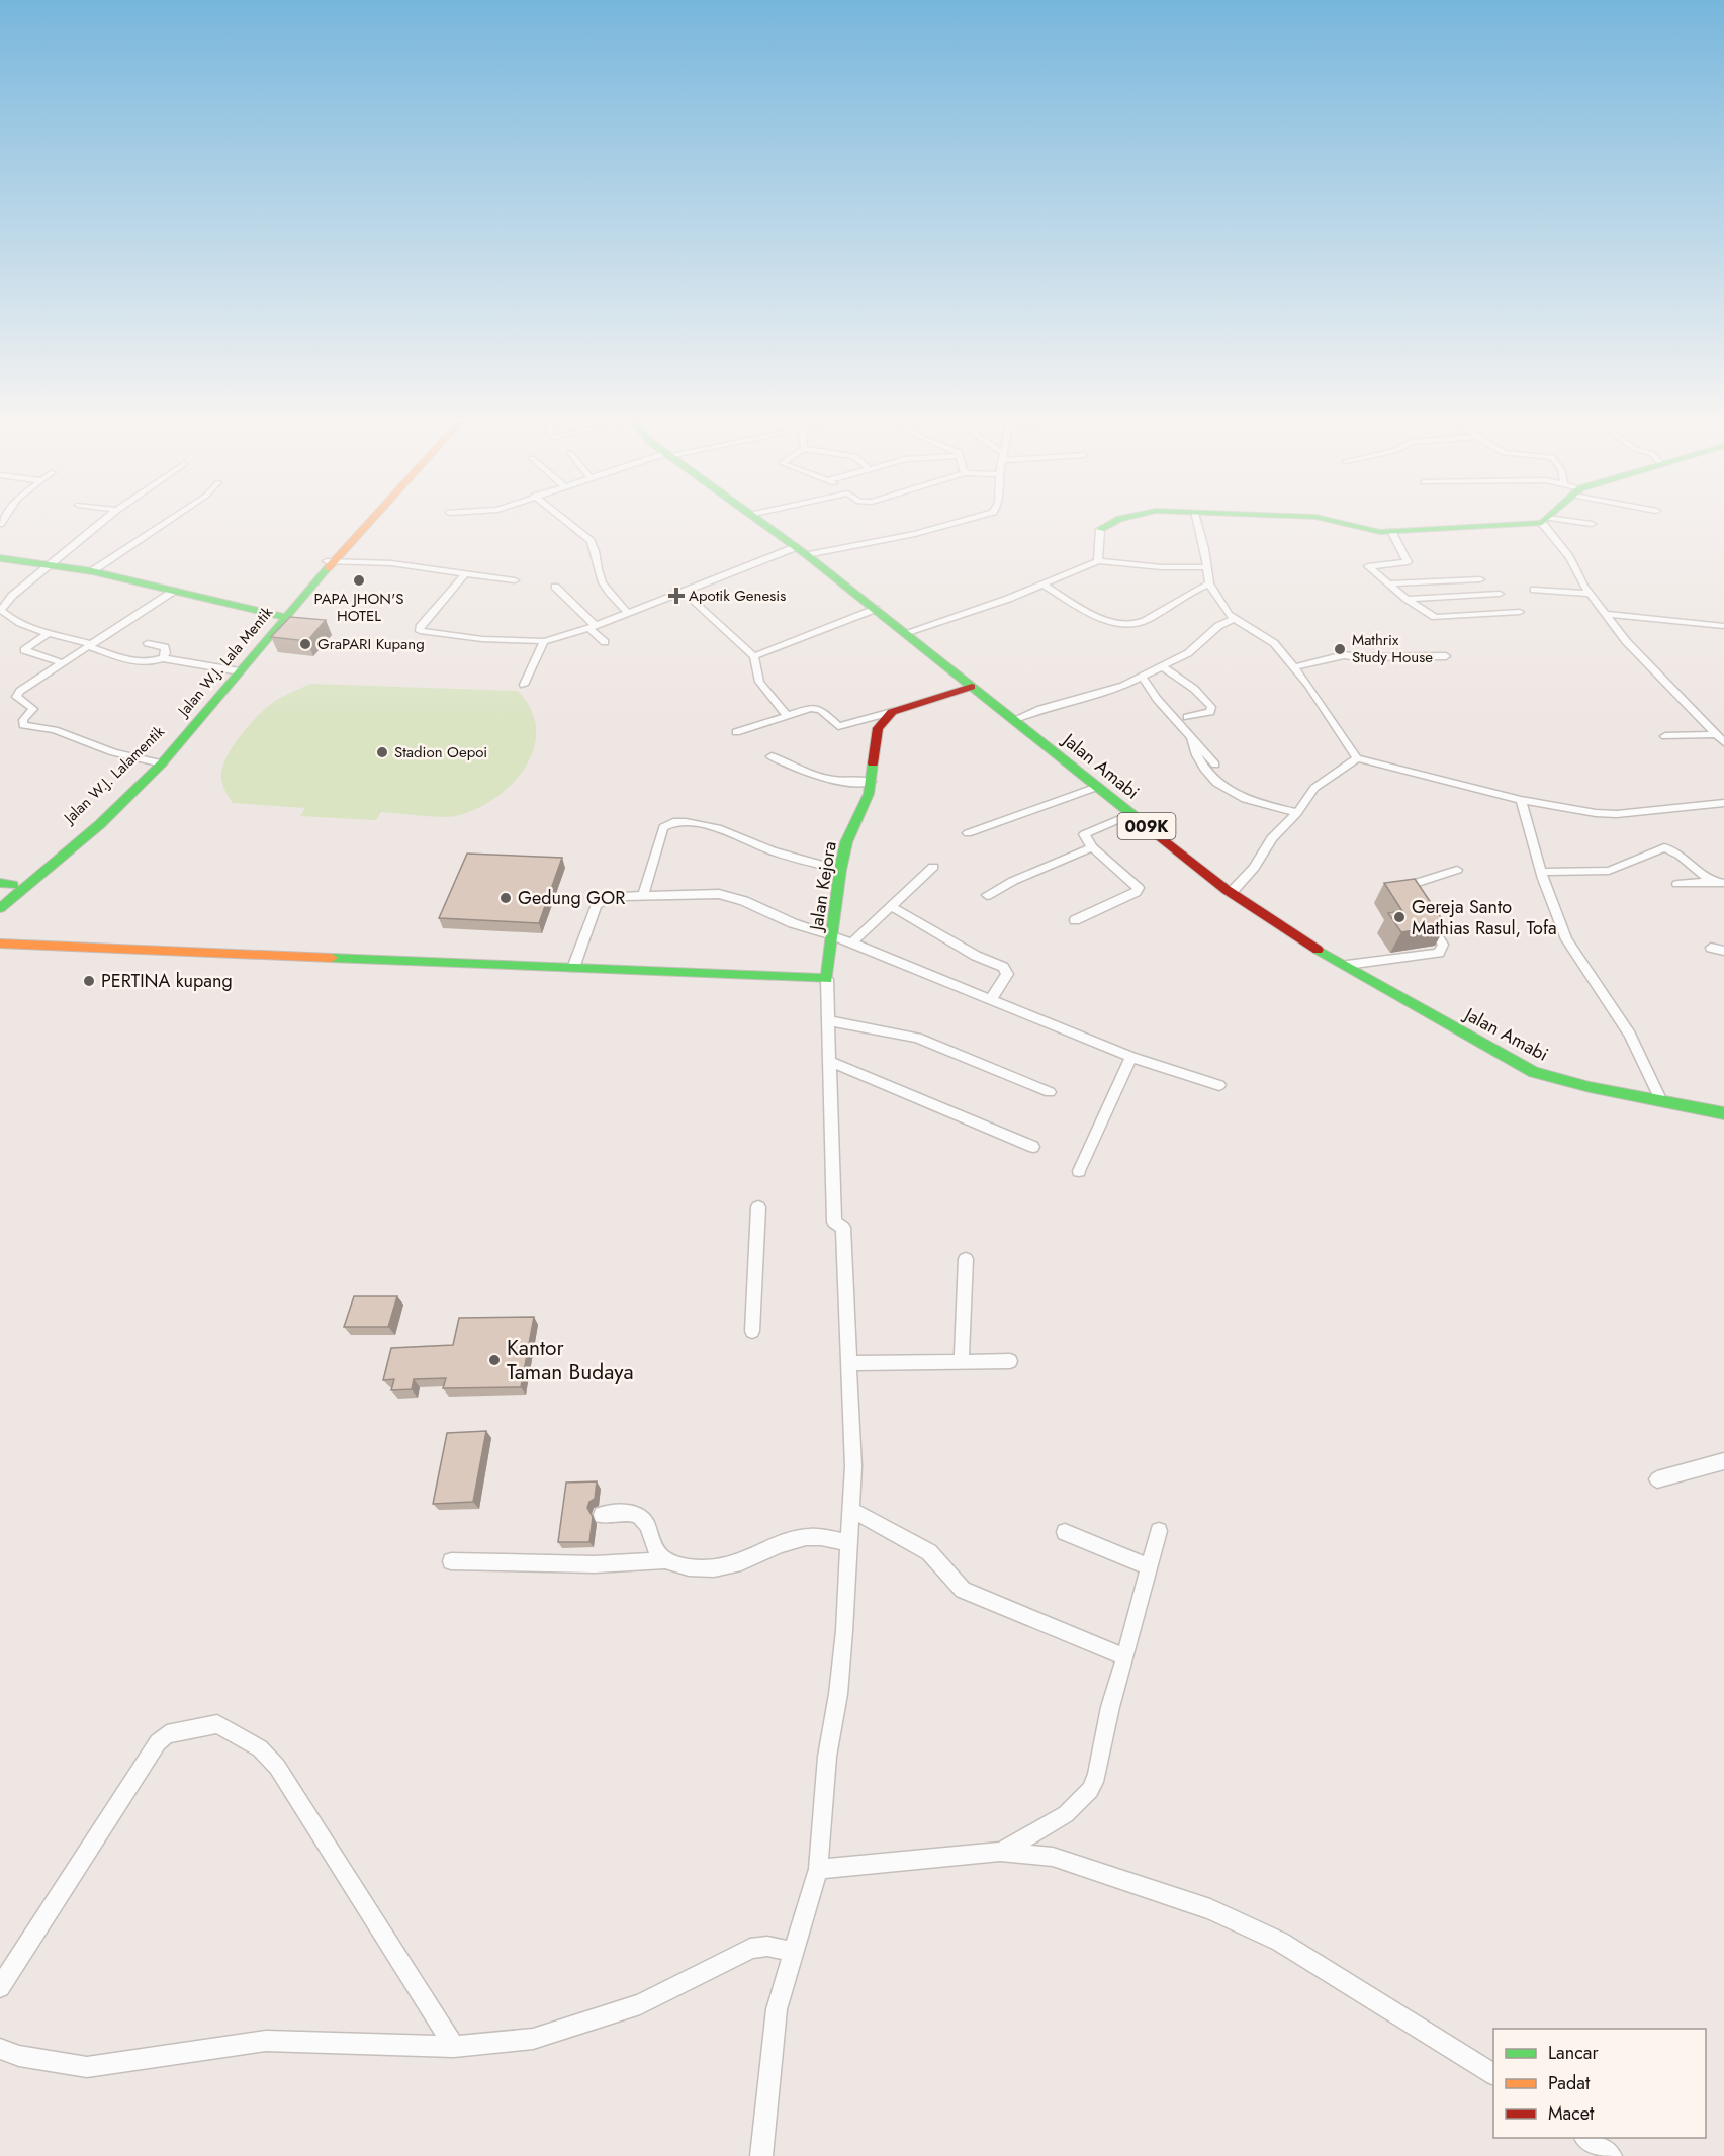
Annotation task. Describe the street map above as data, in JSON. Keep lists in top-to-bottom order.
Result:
{
  "streets": {
    "main road": [
      "Jalan W.J. Lala Mentik",
      "Jalan Amabi",
      "009K",
      "Jalan Kejora"
    ]
  },
  "places": {
    "other": [
      "PAPA JHON'S HOTEL",
      "GraPARI Kupang",
      "Mathrix Study House",
      "Stadion Oepoi",
      "Gedung GOR",
      "Gereja Santo Mathias Rasul, Tofa",
      "PERTINA kupang",
      "Kantor Taman Budaya"
    ],
    "health": ["Apotik Genesis"]
  },
  "legend": ["Lancar", "Padat", "Macet"]
}
